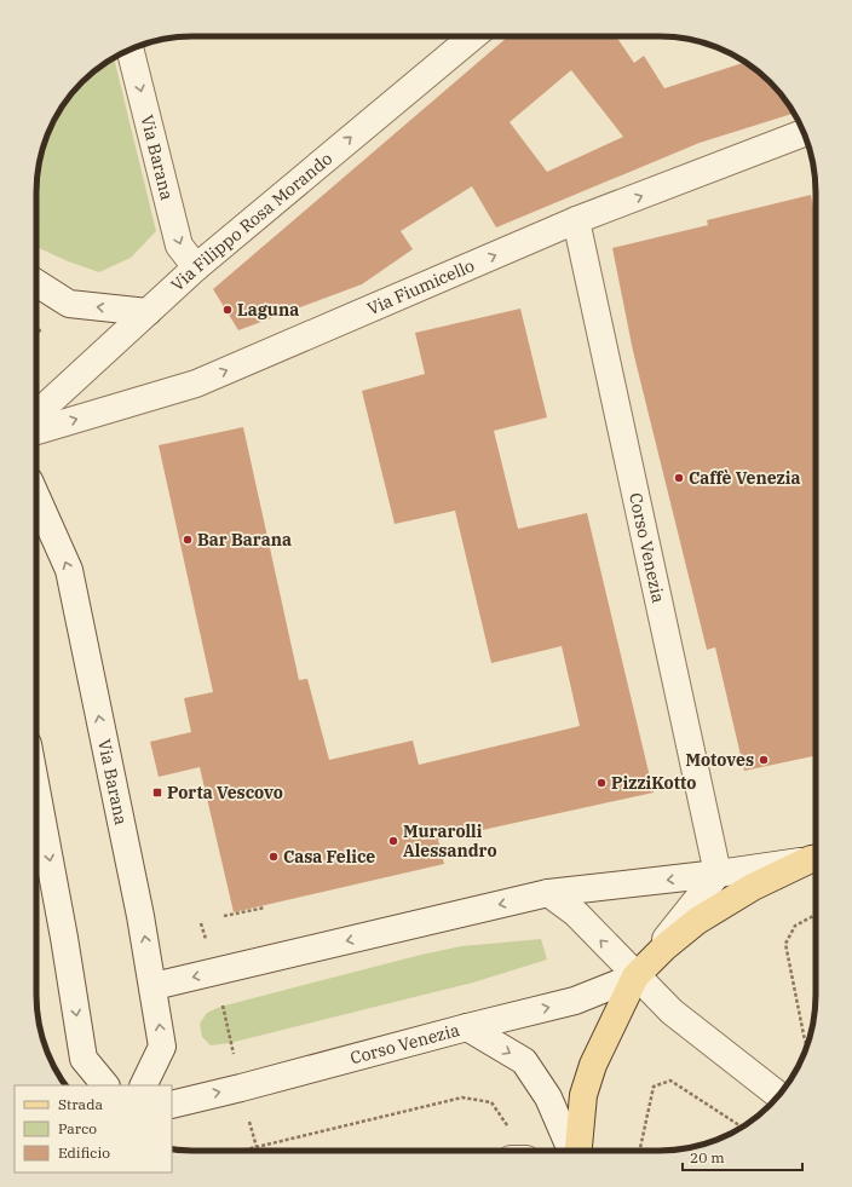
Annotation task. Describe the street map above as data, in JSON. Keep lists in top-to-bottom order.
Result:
{
  "streets": {
    "main road": ["Corso Venezia"],
    "street": ["Via Barana", "Via Filippo Rosa Morando", "Via Fiumicello"]
  },
  "crossings": [
    ["Via Barana", "Via Filippo Rosa Morando"],
    ["Via Barana", "Corso Venezia"],
    ["Via Fiumicello", "Corso Venezia"]
  ],
  "one_way": ["Via Filippo Rosa Morando", "Via Fiumicello"],
  "places": {
    "other": [
      "Laguna",
      "Caffè Venezia",
      "Bar Barana",
      "Motoves",
      "PizziKotto",
      "Murarolli Alessandro",
      "Casa Felice"
    ],
    "transit": ["Porta Vescovo"]
  },
  "legend": ["Strada", "Parco", "Edificio"],
  "scale_bar": "20 m"
}
